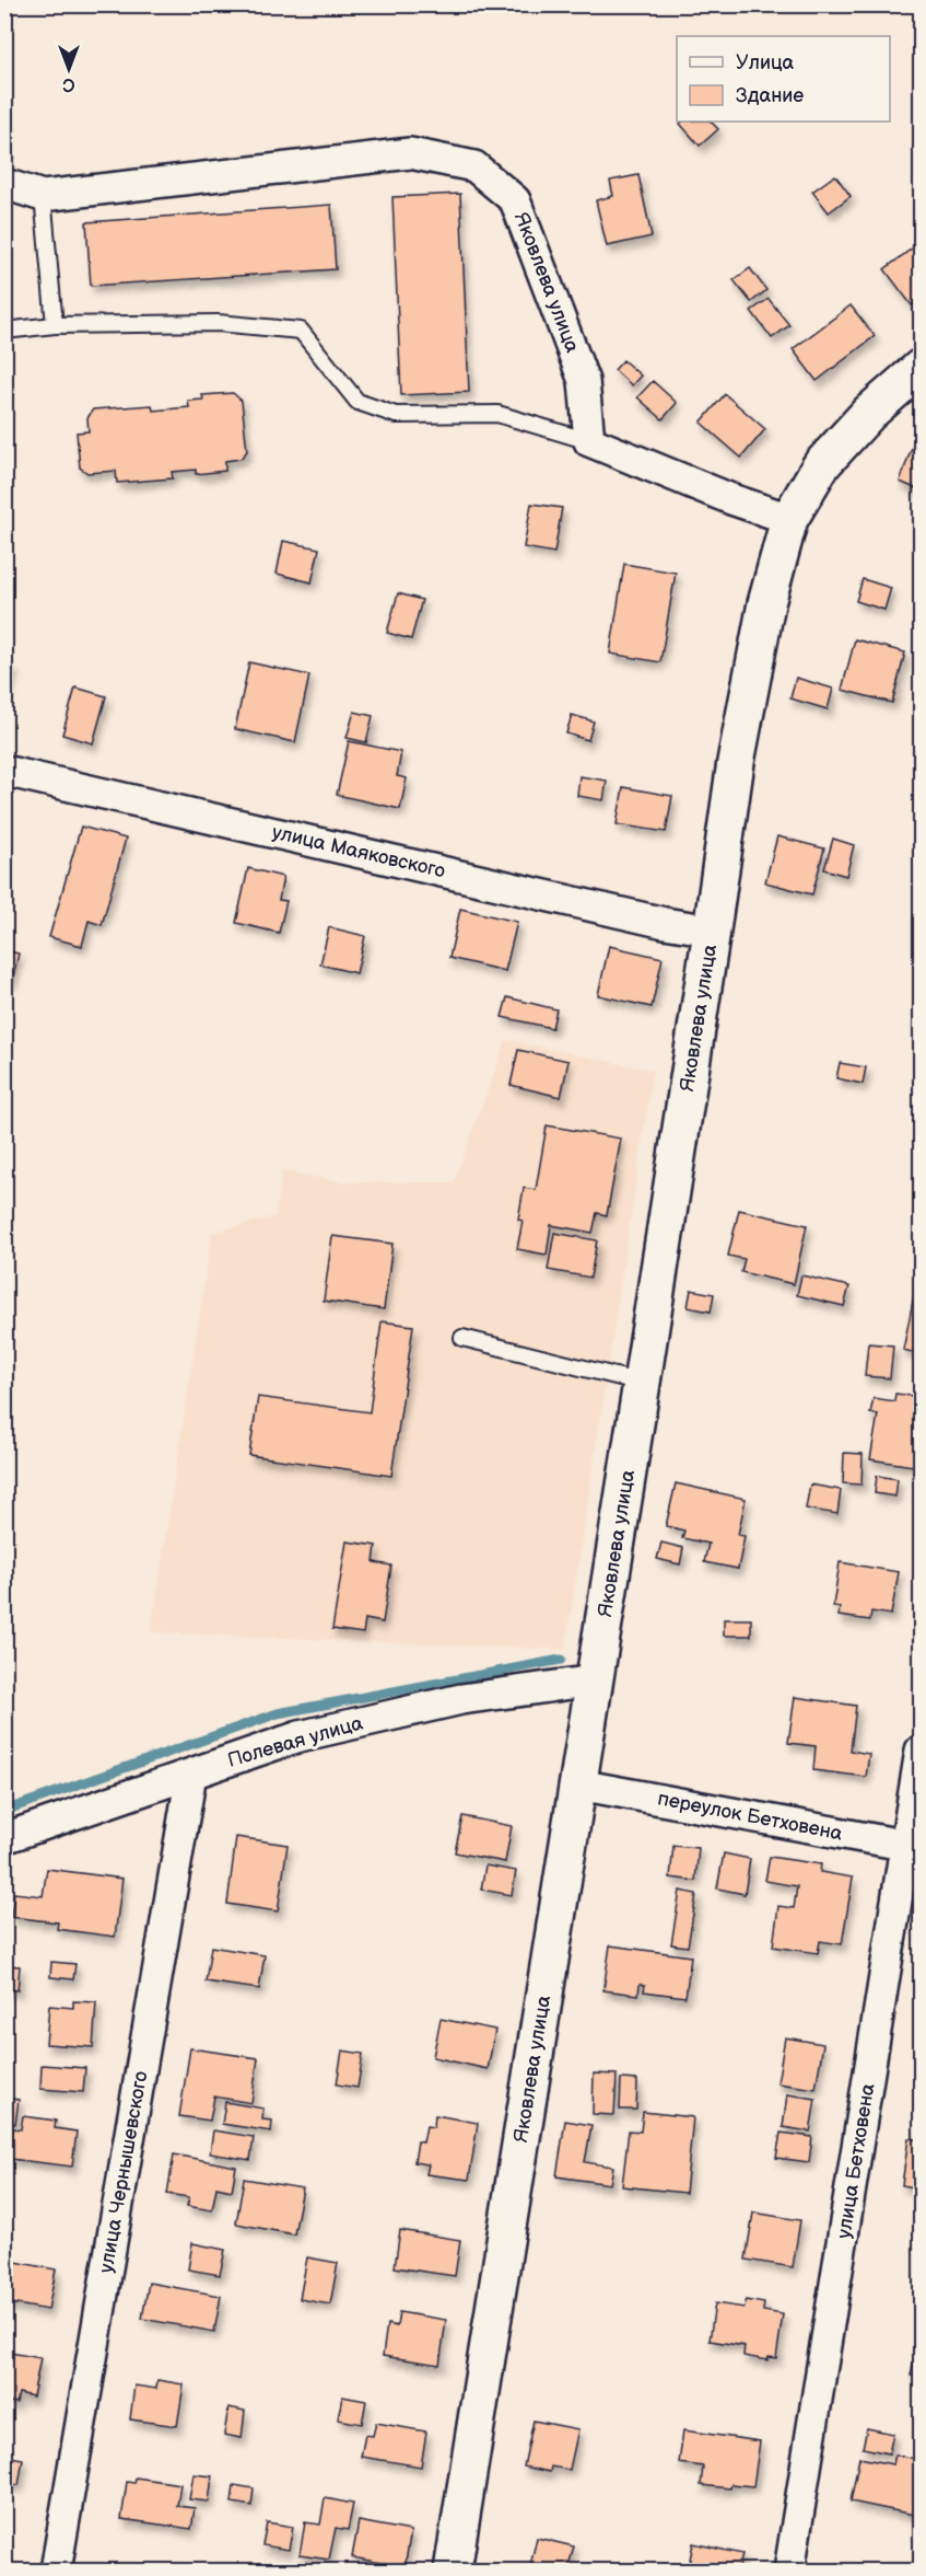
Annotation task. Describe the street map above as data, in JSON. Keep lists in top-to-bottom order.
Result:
{
  "streets": {
    "street": [
      "Яковлева улица",
      "улица Маяковского",
      "Полевая улица",
      "переулок Бетховена",
      "улица Бетховена",
      "улица Чернышевского"
    ]
  },
  "crossings": [
    ["Яковлева улица", "улица Маяковского"],
    ["Яковлева улица", "Полевая улица"],
    ["Яковлева улица", "переулок Бетховена"],
    ["Полевая улица", "улица Чернышевского"],
    ["переулок Бетховена", "улица Бетховена"]
  ],
  "legend": ["Улица", "Здание"],
  "north": "bottom"
}
